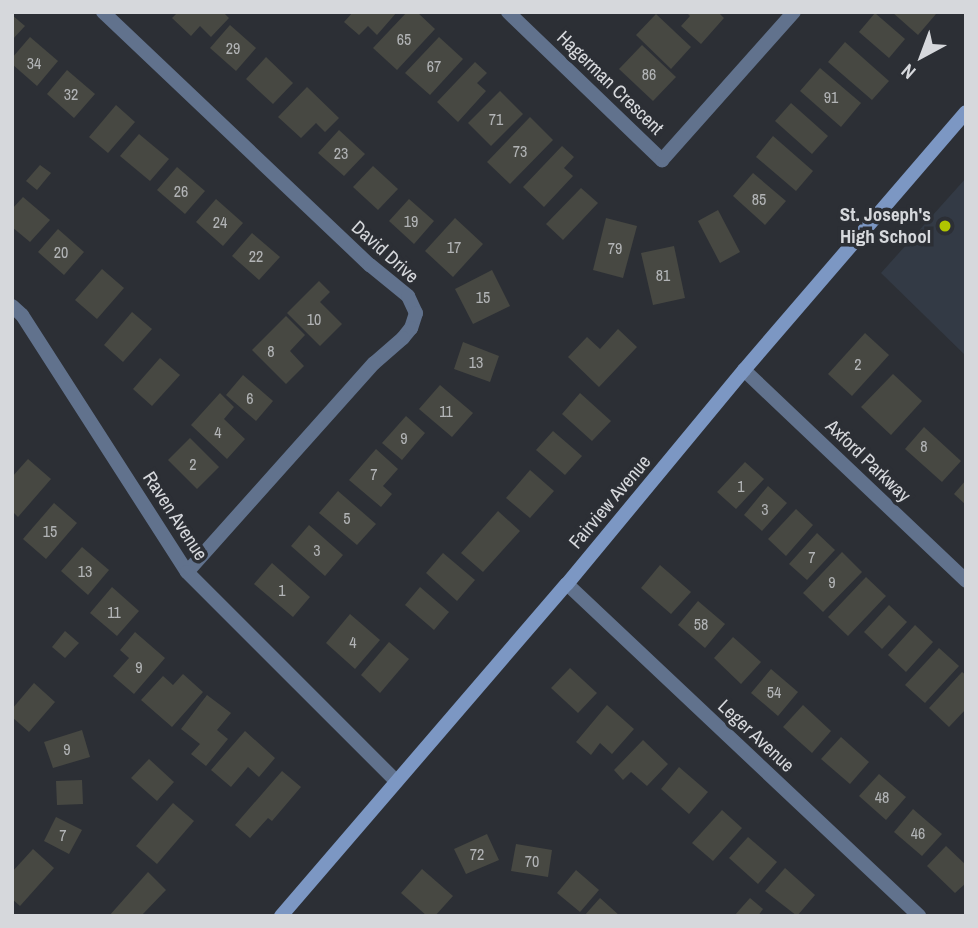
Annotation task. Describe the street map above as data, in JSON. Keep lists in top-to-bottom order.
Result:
{
  "streets": {
    "main road": ["Fairview Avenue"],
    "street": [
      "Hagerman Crescent",
      "David Drive",
      "Axford Parkway",
      "Raven Avenue",
      "Leger Avenue"
    ]
  },
  "crossings": [
    ["David Drive", "Raven Avenue"],
    ["Axford Parkway", "Fairview Avenue"],
    ["Fairview Avenue", "Raven Avenue"],
    ["Fairview Avenue", "Leger Avenue"]
  ],
  "places": ["St. Joseph's High School"],
  "house_numbers": [
    "65",
    "29",
    "34",
    "67",
    "86",
    "32",
    "91",
    "71",
    "73",
    "23",
    "26",
    "85",
    "19",
    "24",
    "17",
    "79",
    "20",
    "22",
    "81",
    "15",
    "10",
    "8",
    "13",
    "2",
    "6",
    "11",
    "4",
    "9",
    "8",
    "2",
    "7",
    "1",
    "3",
    "5",
    "15",
    "3",
    "7",
    "13",
    "9",
    "1",
    "11",
    "58",
    "4",
    "9",
    "54",
    "9",
    "48",
    "46",
    "7",
    "72",
    "70"
  ],
  "north": "bottom left"
}
